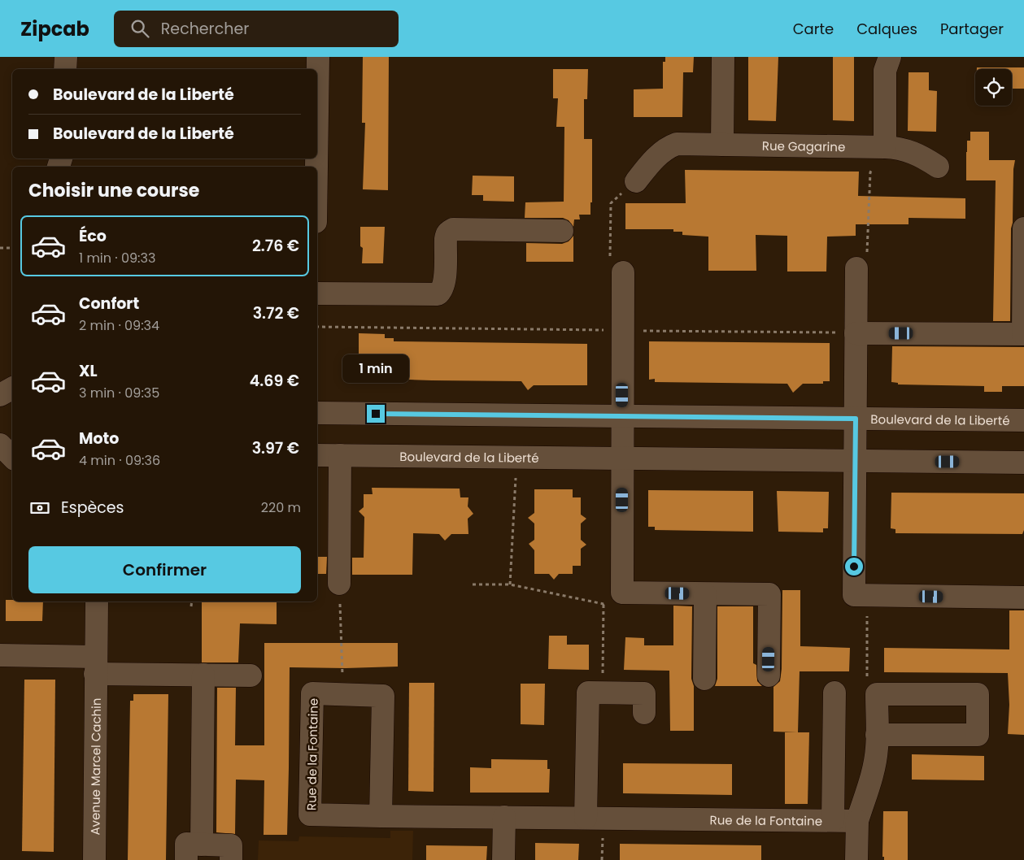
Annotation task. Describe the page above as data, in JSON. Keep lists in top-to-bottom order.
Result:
{
  "streets": {
    "street": [
      "Rue Gagarine",
      "Boulevard de la Liberté",
      "Rue de la Fontaine",
      "Avenue Marcel Cachin"
    ]
  },
  "page": {
    "header": "Zipcab",
    "search": "Rechercher",
    "nav": ["Carte", "Calques", "Partager"],
    "banner": ["Boulevard de la Liberté", "Boulevard de la Liberté"],
    "heading": "Choisir une course",
    "list": [
      {
        "name": "Éco",
        "note": "1 min · 09:33",
        "value": "2.76 €"
      },
      {
        "name": "Confort",
        "note": "2 min · 09:34",
        "value": "3.72 €"
      },
      {
        "name": "XL",
        "note": "3 min · 09:35",
        "value": "4.69 €"
      },
      {
        "name": "Moto",
        "note": "4 min · 09:36",
        "value": "3.97 €"
      }
    ],
    "bubble": "1 min",
    "pay": ["Espèces", "220 m"],
    "buttons": "Confirmer"
  }
}
